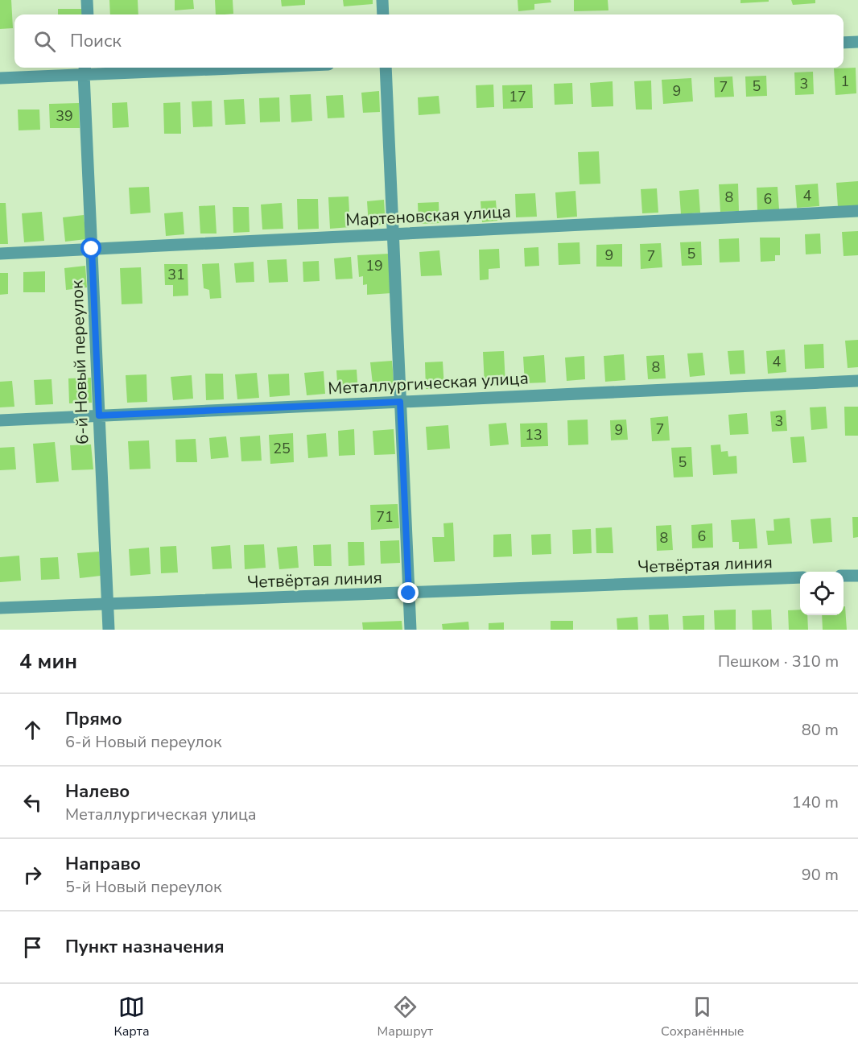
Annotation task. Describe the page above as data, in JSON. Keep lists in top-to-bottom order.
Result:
{
  "streets": {
    "street": [
      "Мартеновская улица",
      "6-й Новый переулок",
      "Металлургическая улица",
      "Четвёртая линия"
    ]
  },
  "crossings": [
    ["Мартеновская улица", "6-й Новый переулок"],
    ["6-й Новый переулок", "Металлургическая улица"],
    ["6-й Новый переулок", "Четвёртая линия"]
  ],
  "house_numbers": [
    "1",
    "3",
    "5",
    "7",
    "9",
    "17",
    "39",
    "4",
    "8",
    "6",
    "5",
    "9",
    "7",
    "19",
    "31",
    "4",
    "8",
    "3",
    "7",
    "9",
    "13",
    "25",
    "5",
    "71",
    "6",
    "8"
  ],
  "page": {
    "search": "Поиск",
    "heading": ["4 мин", "Пешком · 310 m"],
    "list": [
      ["Прямо", "6-й Новый переулок", "80 m"],
      ["Налево", "Металлургическая улица", "140 m"],
      ["Направо", "5-й Новый переулок", "90 m"],
      "Пункт назначения"
    ],
    "nav": ["Карта", "Маршрут", "Сохранённые"]
  }
}
